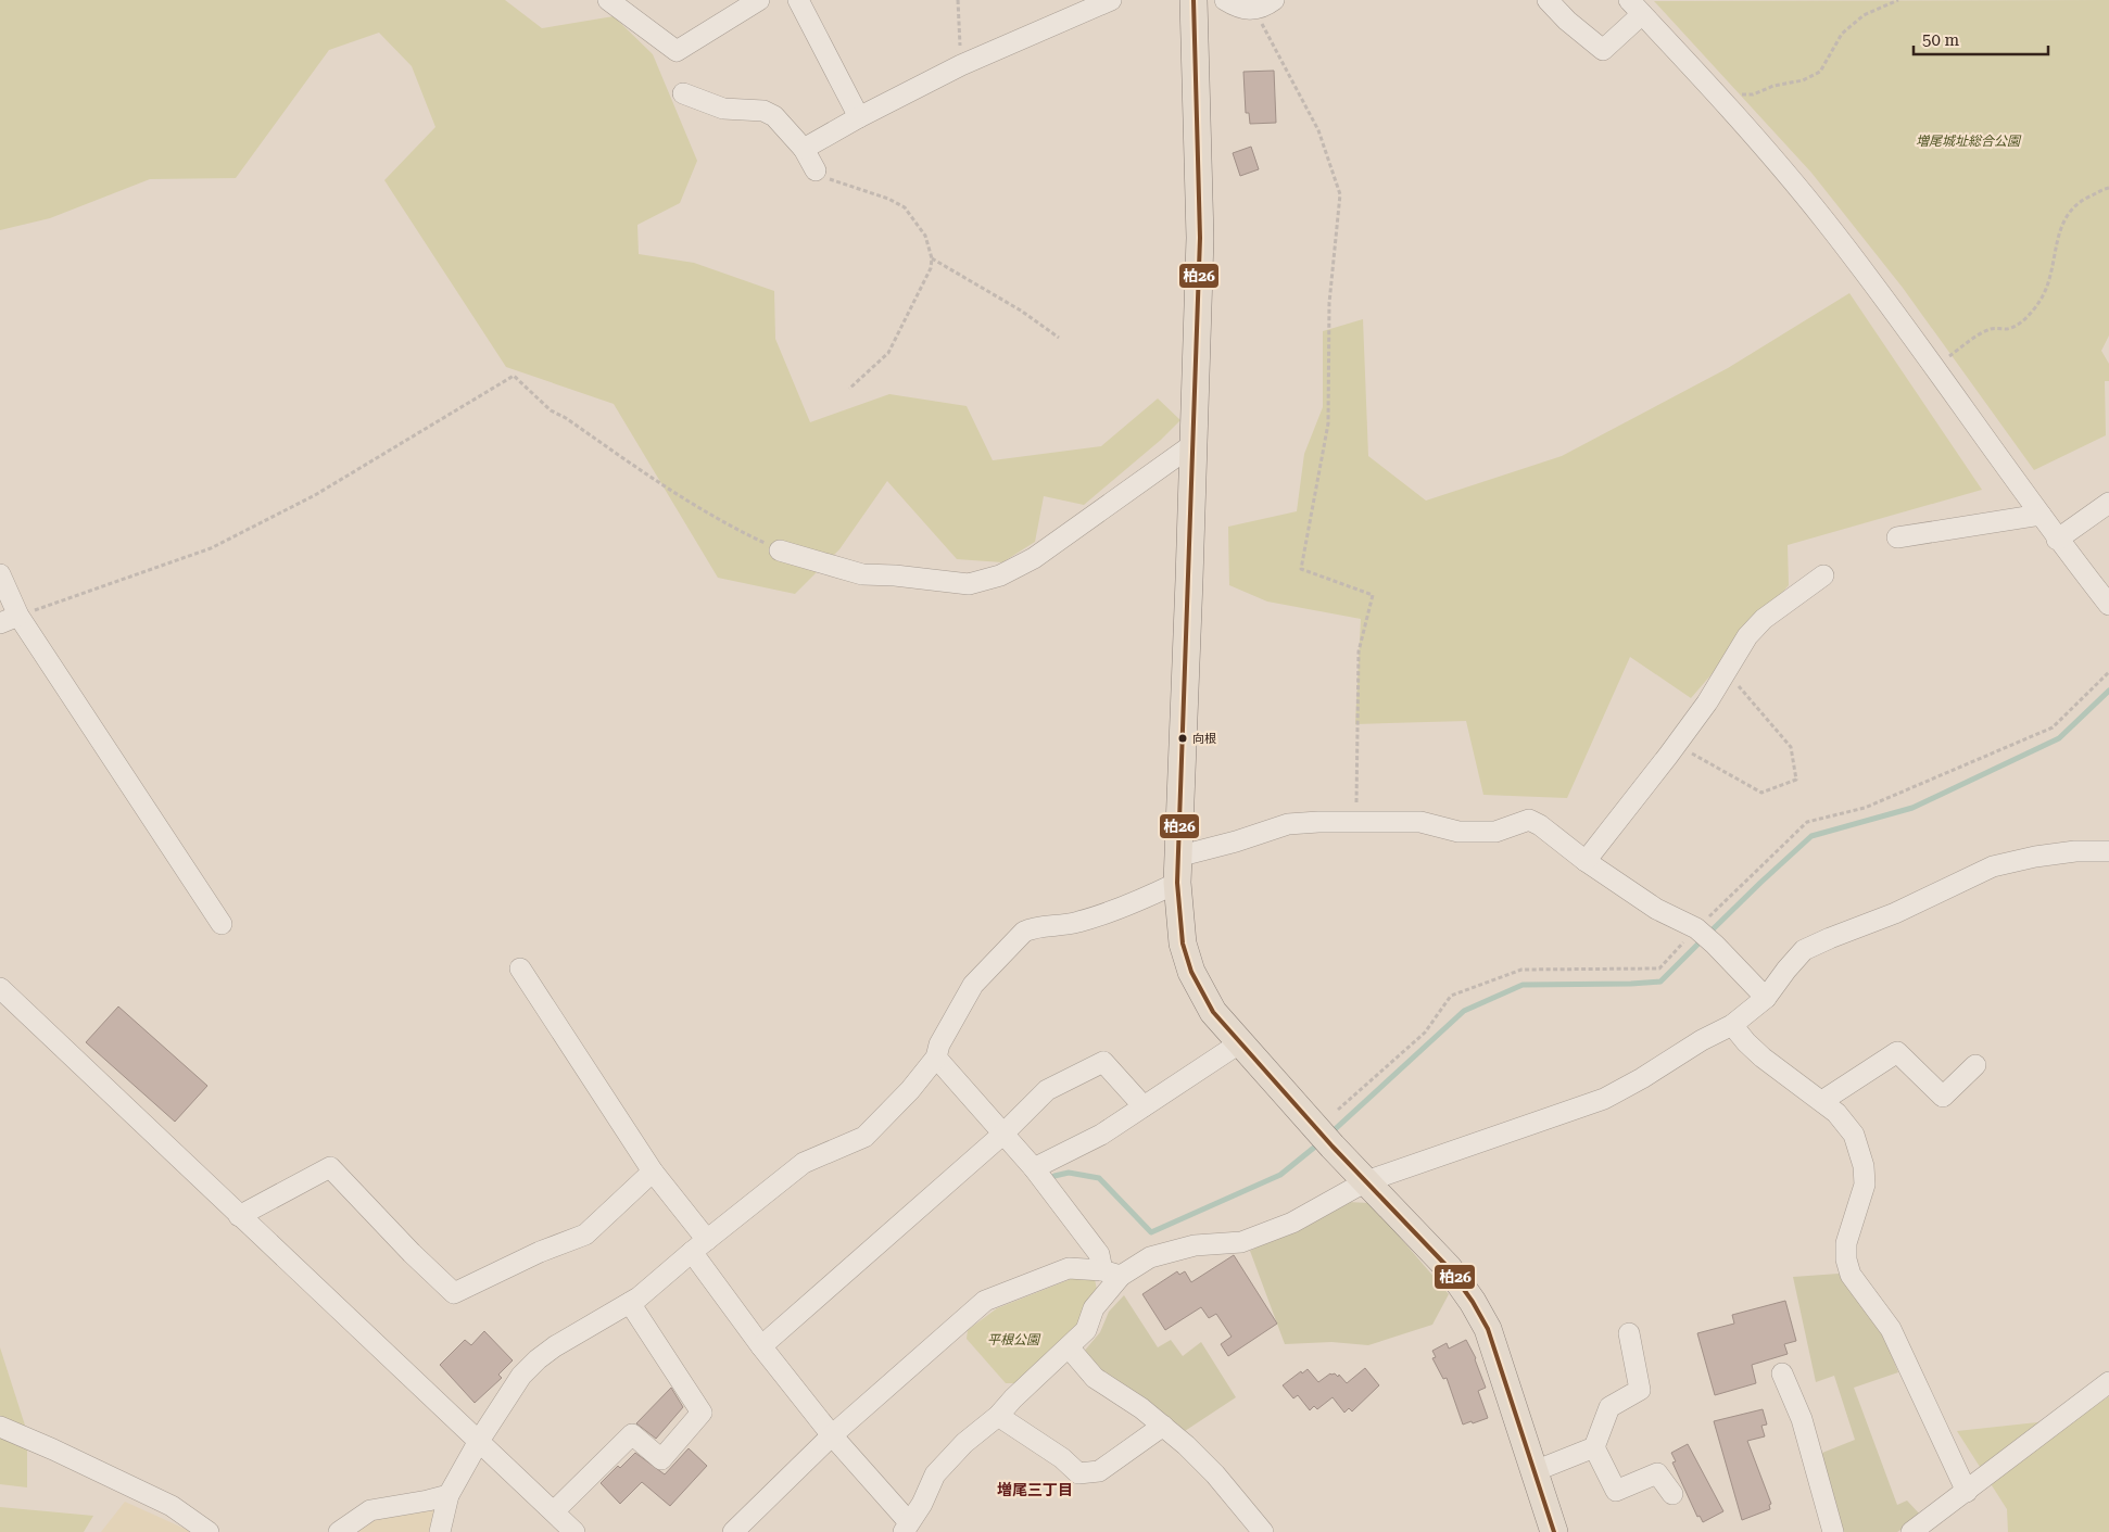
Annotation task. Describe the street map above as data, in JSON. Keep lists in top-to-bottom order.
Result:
{
  "districts": ["増尾三丁目"],
  "parks": ["増尾城址総合公園", "平根公園"],
  "places": ["向根"],
  "lines": ["transit line 柏26"],
  "scale_bar": "50 m"
}
